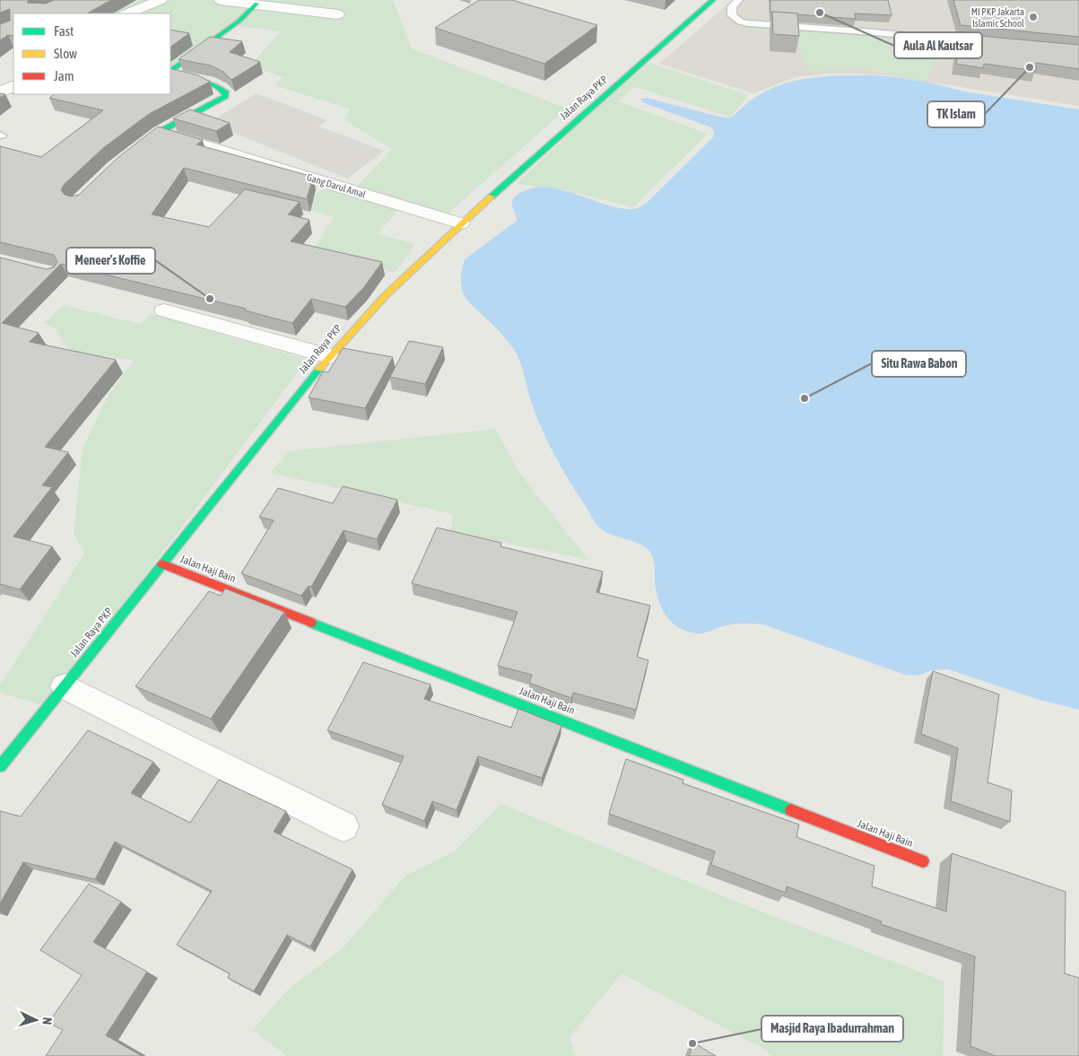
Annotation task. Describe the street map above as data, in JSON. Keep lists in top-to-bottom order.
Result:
{
  "streets": {
    "street": ["Jalan Raya PKP", "Gang Darul Amal", "Jalan Haji Bain"]
  },
  "crossings": [
    ["Jalan Raya PKP", "Gang Darul Amal"],
    ["Jalan Raya PKP", "Jalan Haji Bain"]
  ],
  "places": [
    "Aula Al Kautsar",
    "MI PKP Jakarta Islamic School",
    "TK Islam",
    "Meneer's Koffie",
    "Situ Rawa Babon",
    "Masjid Raya Ibadurrahman"
  ],
  "legend": ["Fast", "Slow", "Jam"],
  "north": "right"
}
